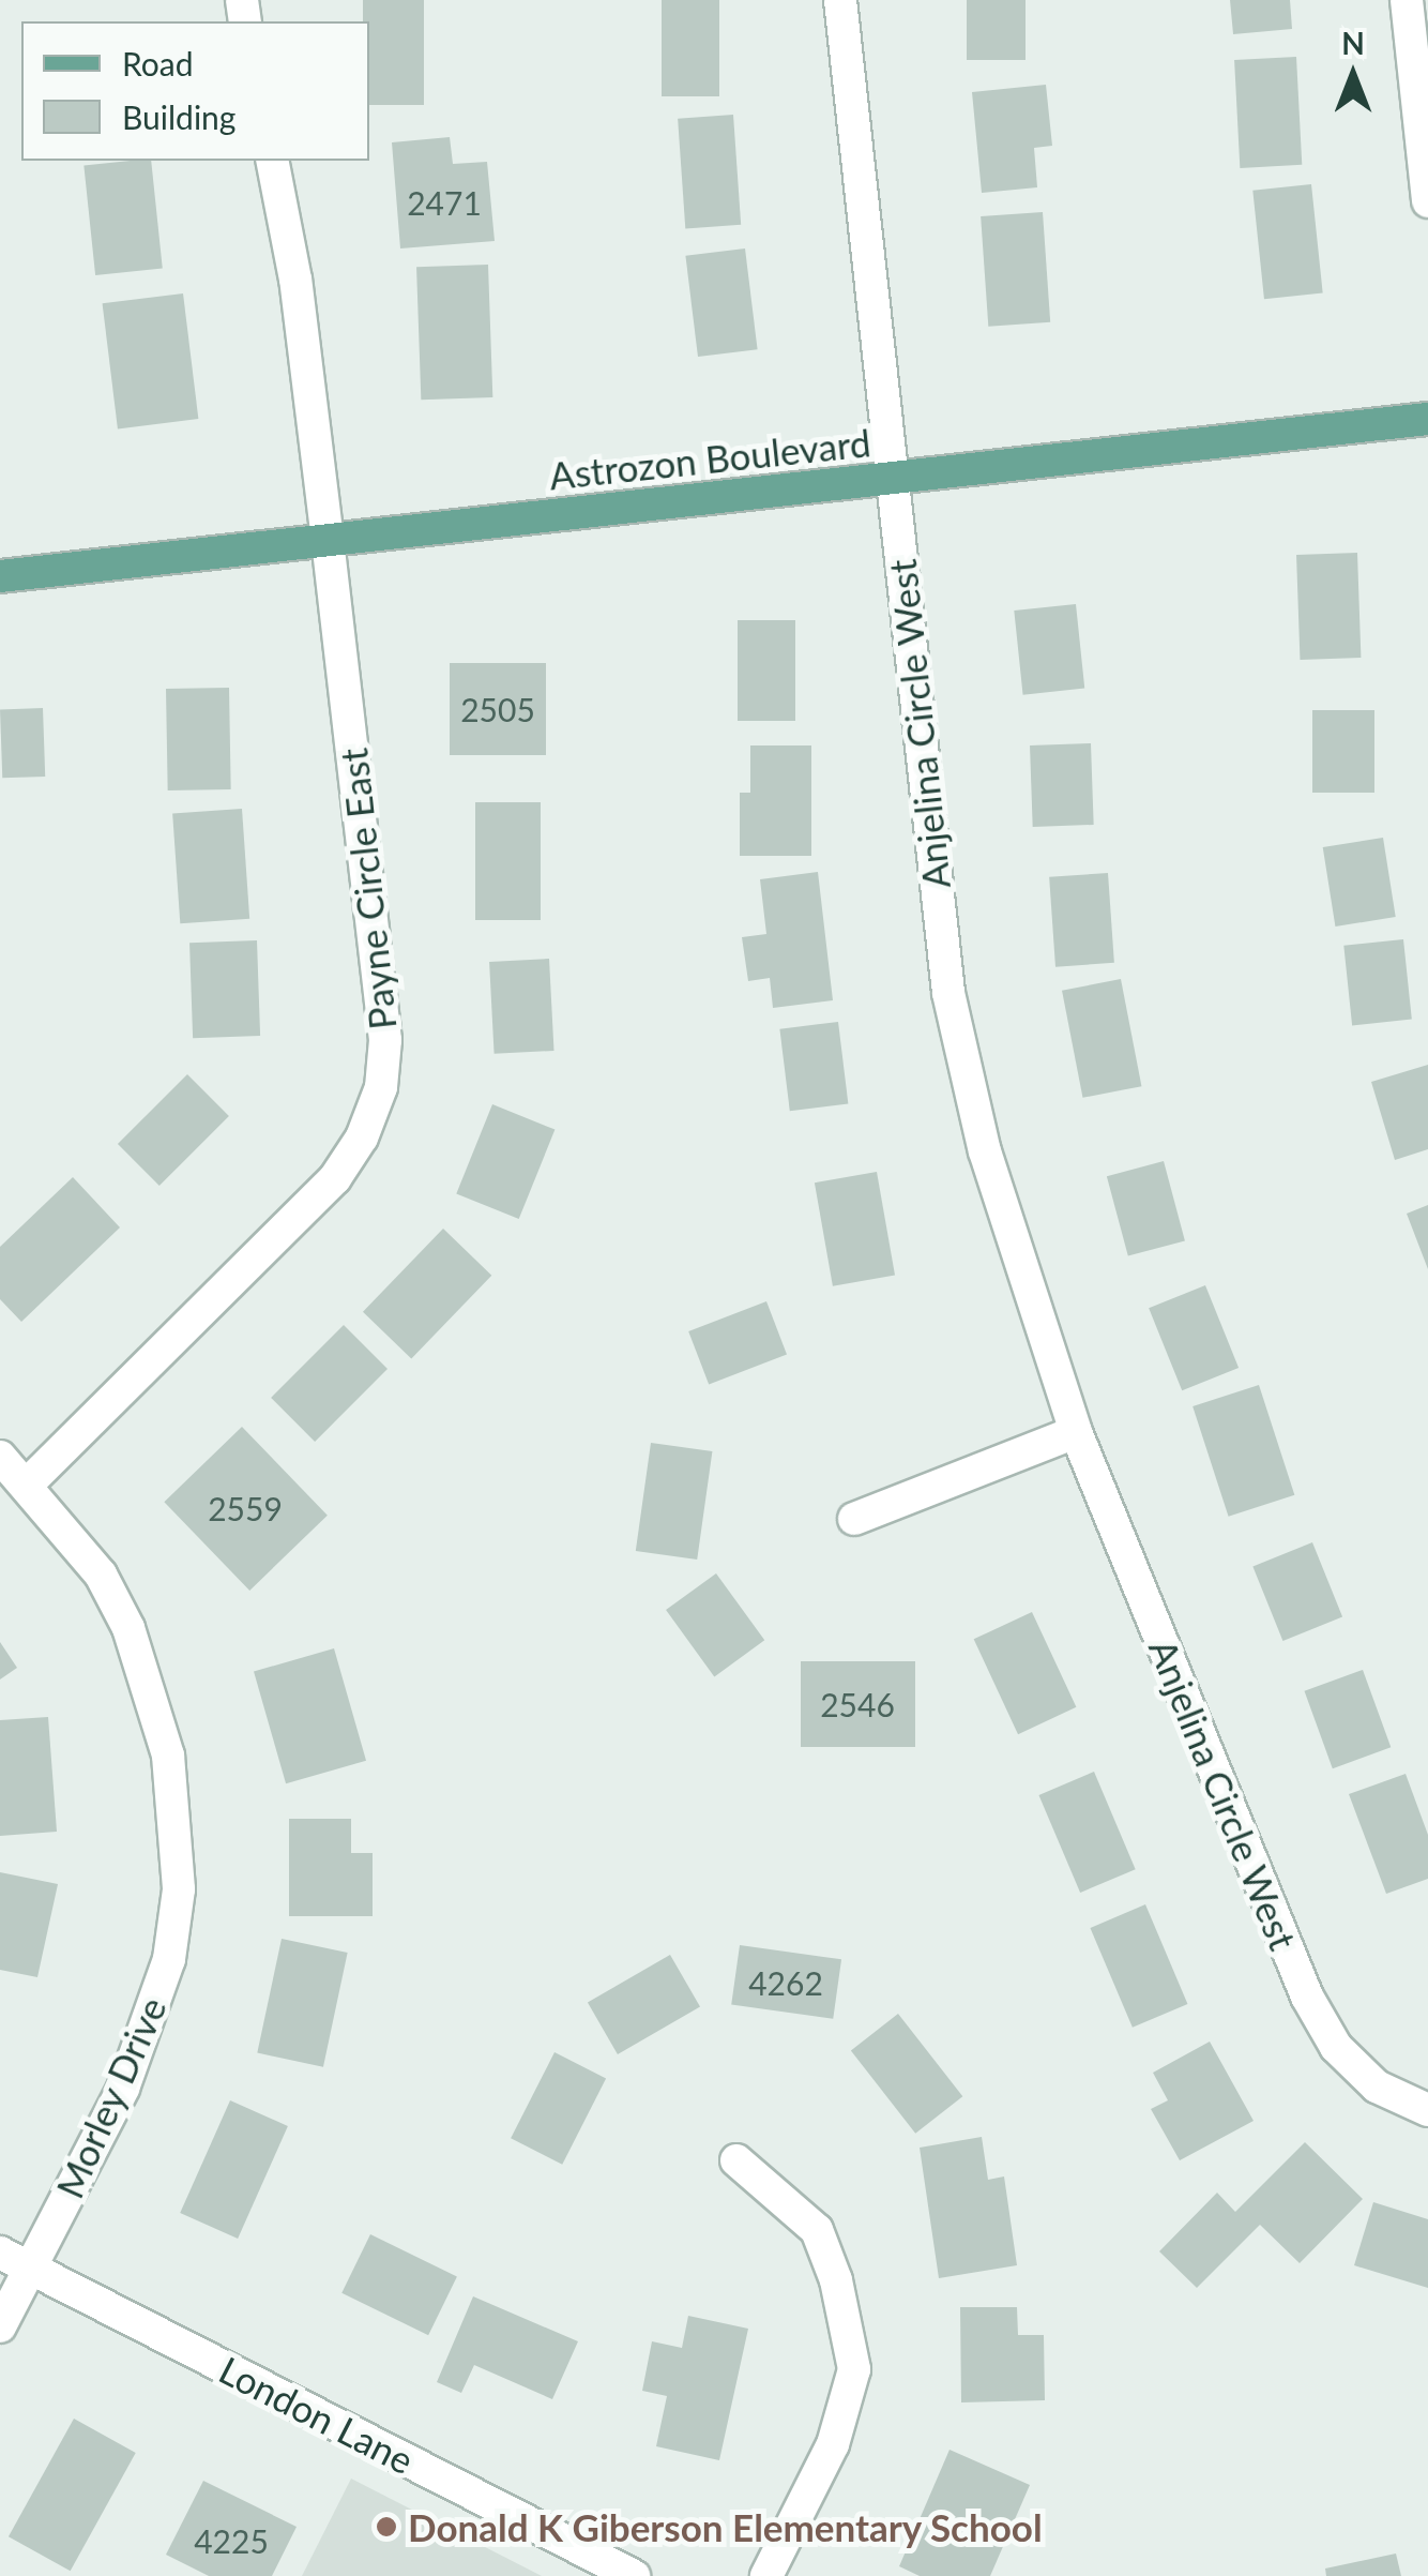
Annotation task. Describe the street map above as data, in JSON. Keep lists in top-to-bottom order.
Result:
{
  "streets": {
    "main road": ["Astrozon Boulevard"],
    "street": [
      "Anjelina Circle West",
      "Payne Circle East",
      "Morley Drive",
      "London Lane"
    ]
  },
  "crossings": [
    ["Astrozon Boulevard", "Anjelina Circle West"],
    ["Astrozon Boulevard", "Payne Circle East"],
    ["Payne Circle East", "Morley Drive"],
    ["Morley Drive", "London Lane"]
  ],
  "places": ["Donald K Giberson Elementary School"],
  "house_numbers": [
    "2471",
    "2505",
    "2559",
    "2546",
    "4262",
    "4225"
  ],
  "legend": ["Road", "Building"],
  "north": "top"
}
